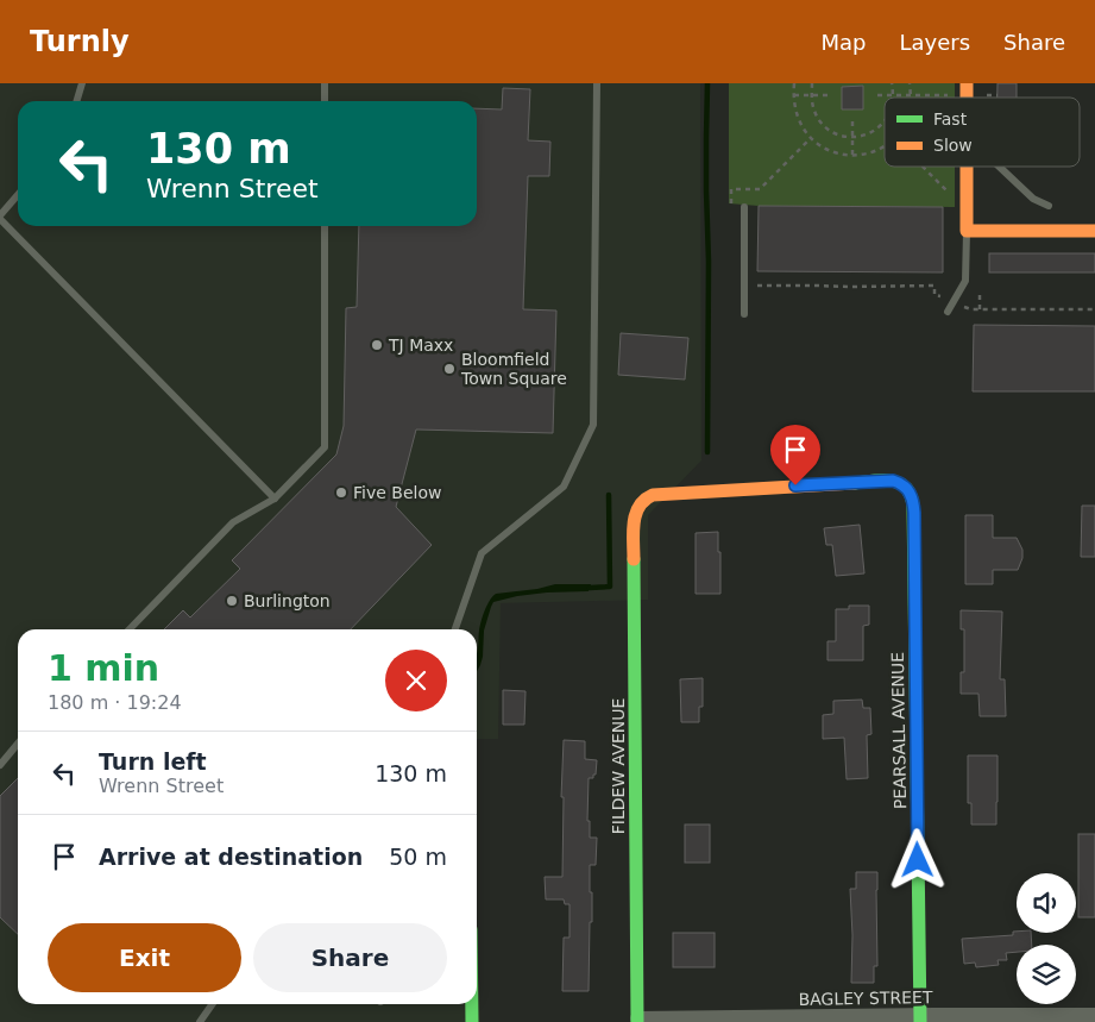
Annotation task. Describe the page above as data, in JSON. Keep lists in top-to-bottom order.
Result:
{
  "streets": {
    "street": ["PEARSALL AVENUE", "FILDEW AVENUE", "BAGLEY STREET"]
  },
  "crossings": [
    ["PEARSALL AVENUE", "FILDEW AVENUE"],
    ["PEARSALL AVENUE", "BAGLEY STREET"],
    ["FILDEW AVENUE", "BAGLEY STREET"]
  ],
  "places": [
    "TJ Maxx",
    "Bloomfield Town Square",
    "Five Below",
    "Burlington"
  ],
  "legend": ["Fast", "Slow"],
  "page": {
    "header": "Turnly",
    "nav": ["Map", "Layers", "Share"],
    "turn": ["130 m", "Wrenn Street"],
    "heading": ["1 min", "180 m · 19:24"],
    "list": [
      {
        "name": "Turn left",
        "note": "Wrenn Street",
        "value": "130 m"
      },
      {
        "name": "Arrive at destination",
        "value": "50 m"
      }
    ],
    "buttons": ["Exit", "Share"]
  }
}
